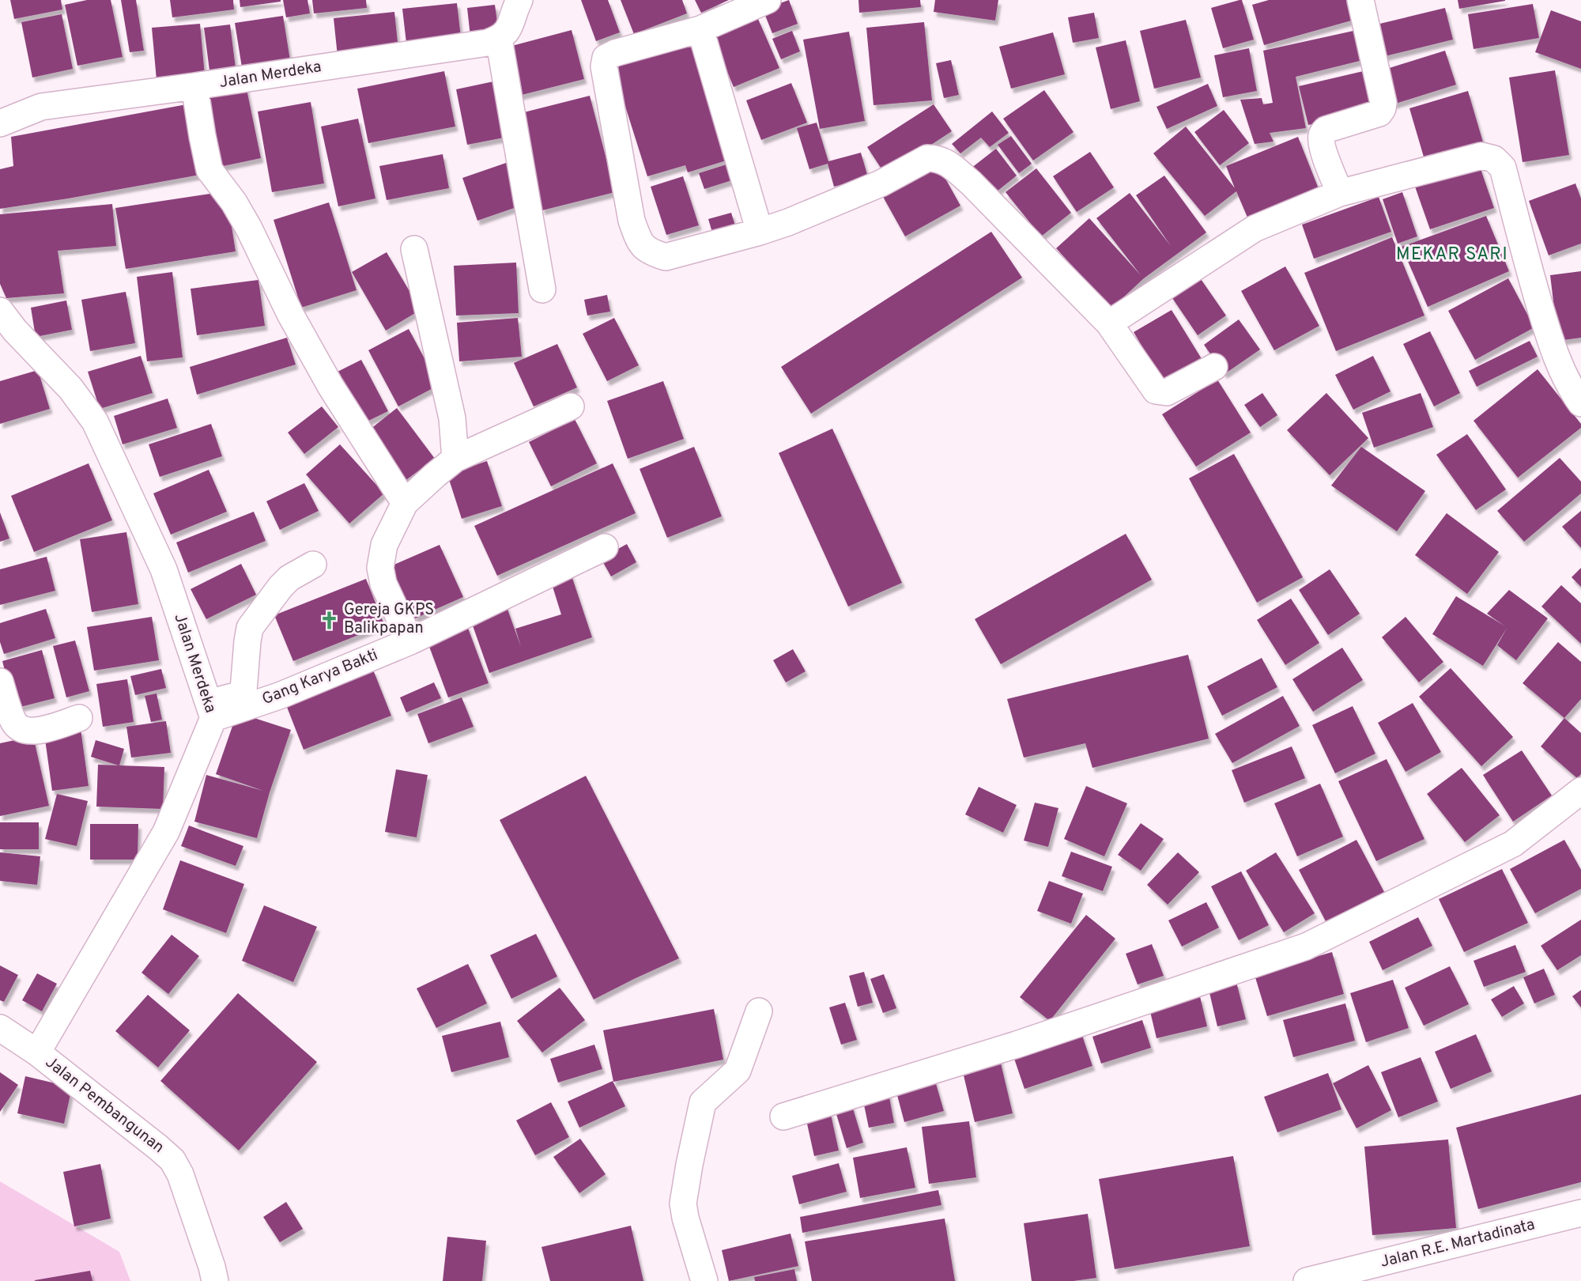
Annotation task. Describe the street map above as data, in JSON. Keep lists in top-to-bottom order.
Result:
{
  "streets": {
    "street": [
      "Jalan Merdeka",
      "Gang Karya Bakti",
      "Jalan Pembangunan",
      "Jalan R.E. Martadinata"
    ]
  },
  "crossings": [
    ["Jalan Merdeka", "Gang Karya Bakti"],
    ["Jalan Merdeka", "Jalan Pembangunan"]
  ],
  "districts": ["MEKAR SARI"],
  "places": {
    "church": ["Gereja GKPS Balikpapan"]
  }
}
